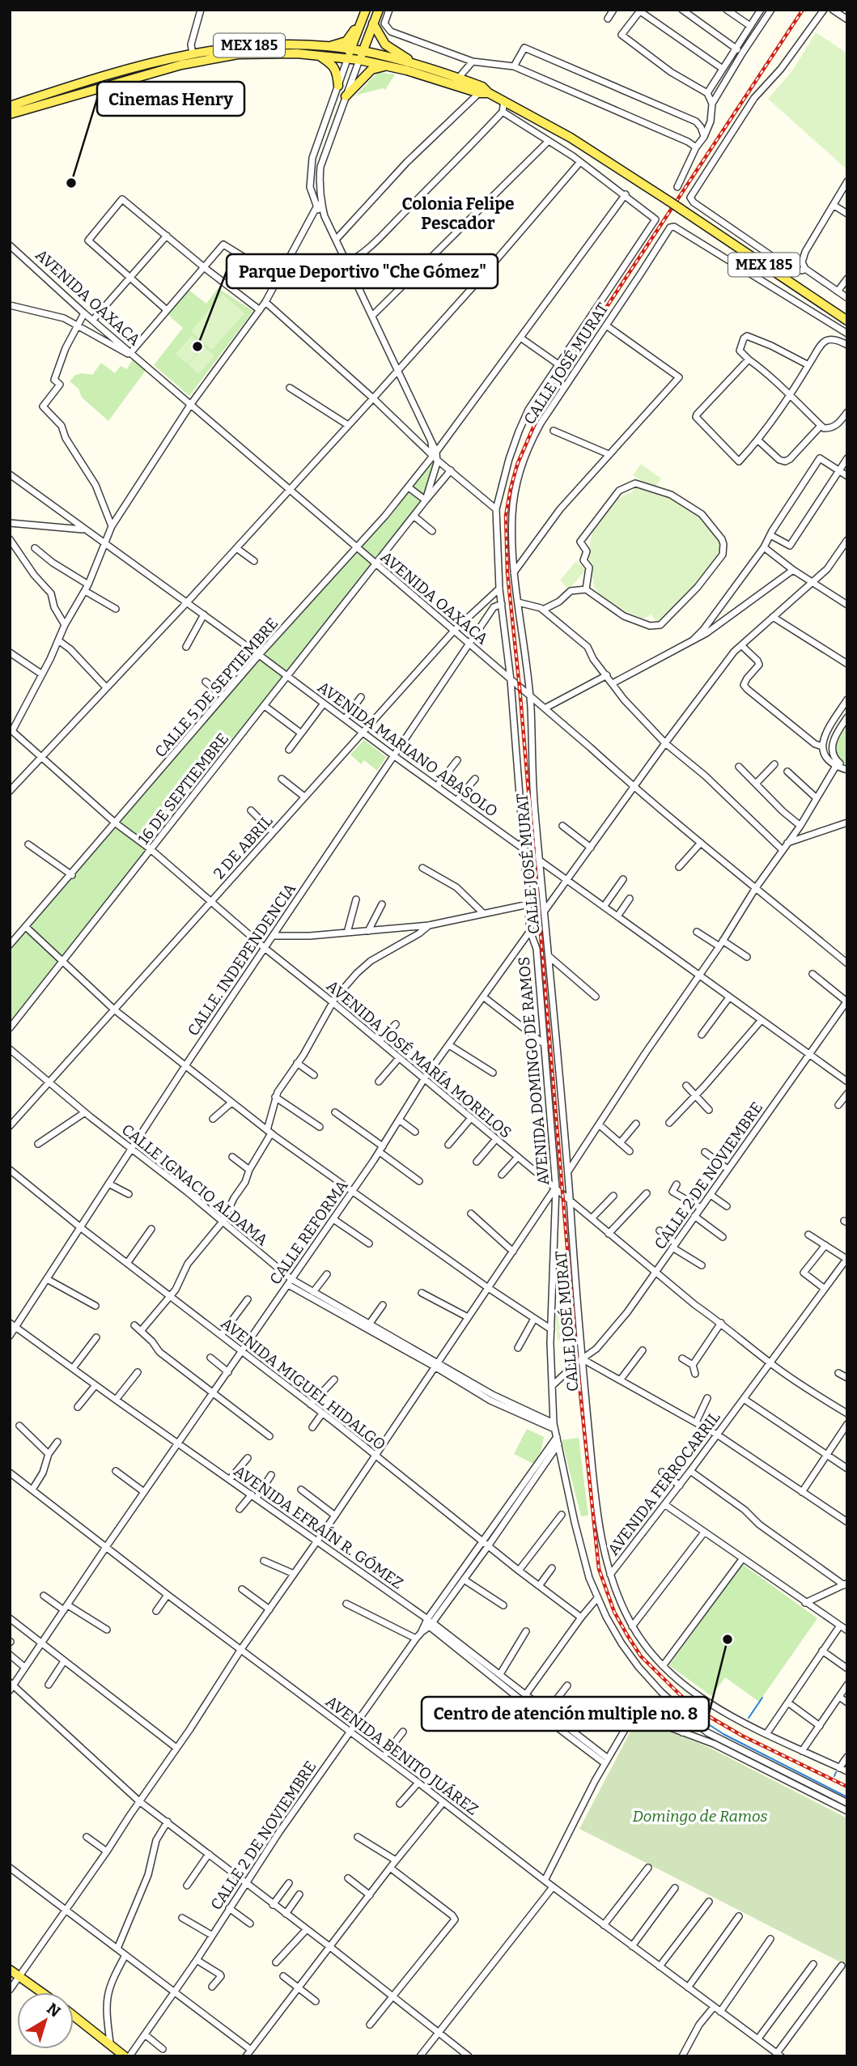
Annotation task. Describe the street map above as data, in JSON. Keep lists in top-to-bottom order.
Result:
{
  "streets": {
    "main road": ["MEX 185"],
    "street": [
      "AVENIDA OAXACA",
      "CALLE JOSÉ MURAT",
      "CALLE 5 DE SEPTIEMBRE",
      "AVENIDA MARIANO ABASOLO",
      "16 DE SEPTIEMBRE",
      "2 DE ABRIL",
      "CALLE. INDEPENDENCIA",
      "AVENIDA JOSÉ MARÍA MORELOS",
      "AVENIDA DOMINGO DE RAMOS",
      "CALLE 2 DE NOVIEMBRE",
      "CALLE IGNACIO ALDAMA",
      "CALLE REFORMA",
      "AVENIDA MIGUEL HIDALGO",
      "AVENIDA FERROCARRIL",
      "AVENIDA EFRAÍN R. GÓMEZ",
      "AVENIDA BENITO JUÁREZ"
    ]
  },
  "crossings": [
    ["AVENIDA OAXACA", "CALLE JOSÉ MURAT"],
    ["AVENIDA OAXACA", "CALLE 5 DE SEPTIEMBRE"],
    ["AVENIDA OAXACA", "16 DE SEPTIEMBRE"],
    ["AVENIDA OAXACA", "2 DE ABRIL"],
    ["AVENIDA OAXACA", "CALLE. INDEPENDENCIA"],
    ["AVENIDA OAXACA", "AVENIDA DOMINGO DE RAMOS"],
    ["CALLE JOSÉ MURAT", "AVENIDA MARIANO ABASOLO"],
    ["CALLE JOSÉ MURAT", "AVENIDA JOSÉ MARÍA MORELOS"],
    ["CALLE JOSÉ MURAT", "CALLE 2 DE NOVIEMBRE"],
    ["CALLE JOSÉ MURAT", "AVENIDA FERROCARRIL"],
    ["CALLE 5 DE SEPTIEMBRE", "AVENIDA MARIANO ABASOLO"],
    ["CALLE 5 DE SEPTIEMBRE", "AVENIDA JOSÉ MARÍA MORELOS"],
    ["CALLE 5 DE SEPTIEMBRE", "AVENIDA DOMINGO DE RAMOS"],
    ["AVENIDA MARIANO ABASOLO", "16 DE SEPTIEMBRE"],
    ["AVENIDA MARIANO ABASOLO", "2 DE ABRIL"],
    ["AVENIDA MARIANO ABASOLO", "CALLE. INDEPENDENCIA"],
    ["AVENIDA MARIANO ABASOLO", "AVENIDA DOMINGO DE RAMOS"],
    ["AVENIDA MARIANO ABASOLO", "CALLE 2 DE NOVIEMBRE"],
    ["16 DE SEPTIEMBRE", "AVENIDA JOSÉ MARÍA MORELOS"],
    ["2 DE ABRIL", "AVENIDA JOSÉ MARÍA MORELOS"],
    ["2 DE ABRIL", "AVENIDA DOMINGO DE RAMOS"],
    ["2 DE ABRIL", "CALLE IGNACIO ALDAMA"],
    ["CALLE. INDEPENDENCIA", "AVENIDA JOSÉ MARÍA MORELOS"],
    ["CALLE. INDEPENDENCIA", "AVENIDA DOMINGO DE RAMOS"],
    ["CALLE. INDEPENDENCIA", "CALLE IGNACIO ALDAMA"],
    ["CALLE. INDEPENDENCIA", "AVENIDA MIGUEL HIDALGO"],
    ["CALLE. INDEPENDENCIA", "AVENIDA EFRAÍN R. GÓMEZ"],
    ["AVENIDA JOSÉ MARÍA MORELOS", "AVENIDA DOMINGO DE RAMOS"],
    ["AVENIDA JOSÉ MARÍA MORELOS", "CALLE 2 DE NOVIEMBRE"],
    ["AVENIDA JOSÉ MARÍA MORELOS", "CALLE REFORMA"],
    ["AVENIDA JOSÉ MARÍA MORELOS", "AVENIDA FERROCARRIL"],
    ["AVENIDA DOMINGO DE RAMOS", "CALLE 2 DE NOVIEMBRE"],
    ["AVENIDA DOMINGO DE RAMOS", "CALLE IGNACIO ALDAMA"],
    ["AVENIDA DOMINGO DE RAMOS", "CALLE REFORMA"],
    ["CALLE 2 DE NOVIEMBRE", "AVENIDA MIGUEL HIDALGO"],
    ["CALLE 2 DE NOVIEMBRE", "AVENIDA EFRAÍN R. GÓMEZ"],
    ["CALLE 2 DE NOVIEMBRE", "AVENIDA BENITO JUÁREZ"],
    ["CALLE IGNACIO ALDAMA", "CALLE REFORMA"],
    ["CALLE REFORMA", "AVENIDA MIGUEL HIDALGO"],
    ["CALLE REFORMA", "AVENIDA EFRAÍN R. GÓMEZ"],
    ["CALLE REFORMA", "AVENIDA BENITO JUÁREZ"]
  ],
  "districts": ["Colonia Felipe Pescador"],
  "parks": ["Domingo de Ramos"],
  "places": ["Cinemas Henry", "Parque Deportivo \"Che Gómez\"", "Centro de atención multiple no. 8"],
  "north": "top right"
}
